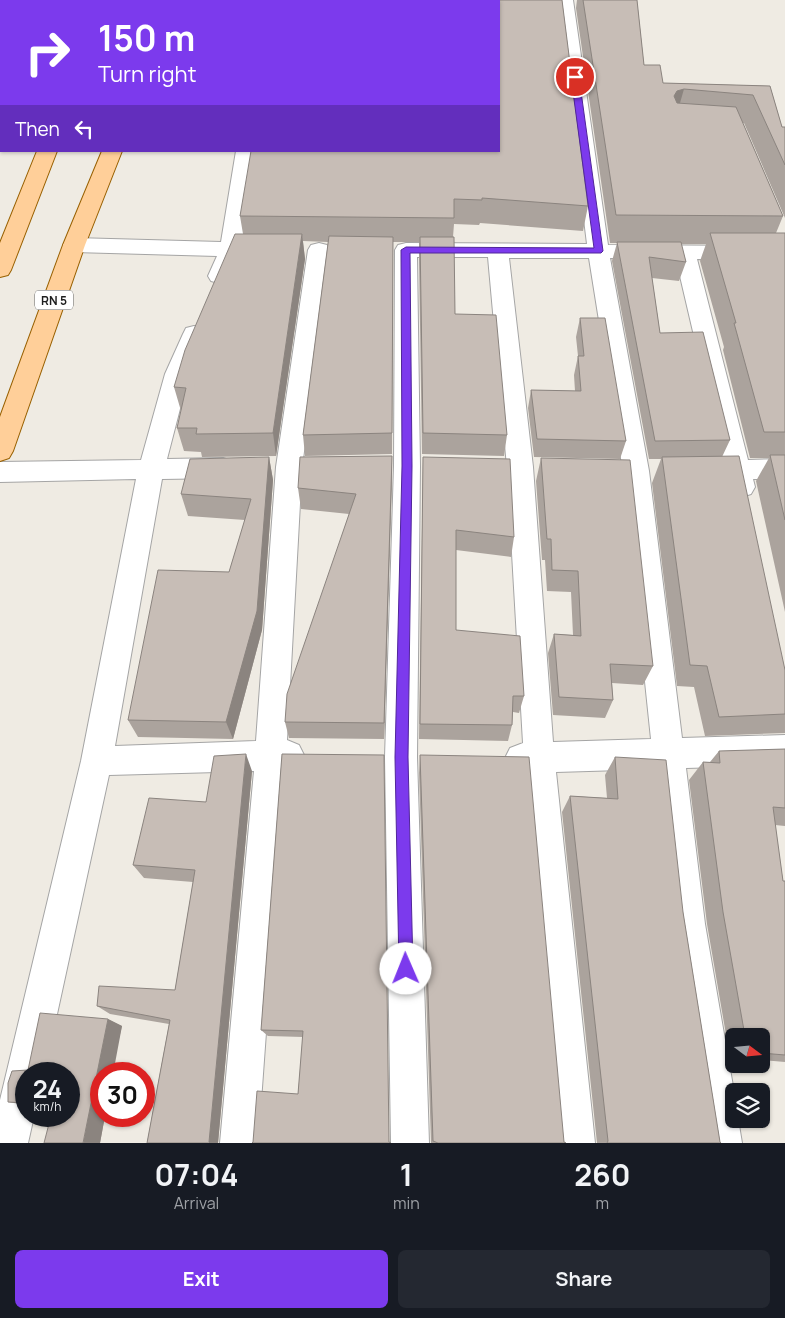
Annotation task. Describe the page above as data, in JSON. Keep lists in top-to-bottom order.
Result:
{
  "streets": {
    "main road": ["RN 5"]
  },
  "north": "right",
  "page": {
    "turn": ["150 m", "Turn right"],
    "then": "Then",
    "speed": "24 km/h",
    "limit": "30",
    "eta": [
      "07:04",
      "Arrival",
      "1",
      "min",
      "260",
      "m"
    ],
    "buttons": ["Exit", "Share"]
  }
}
